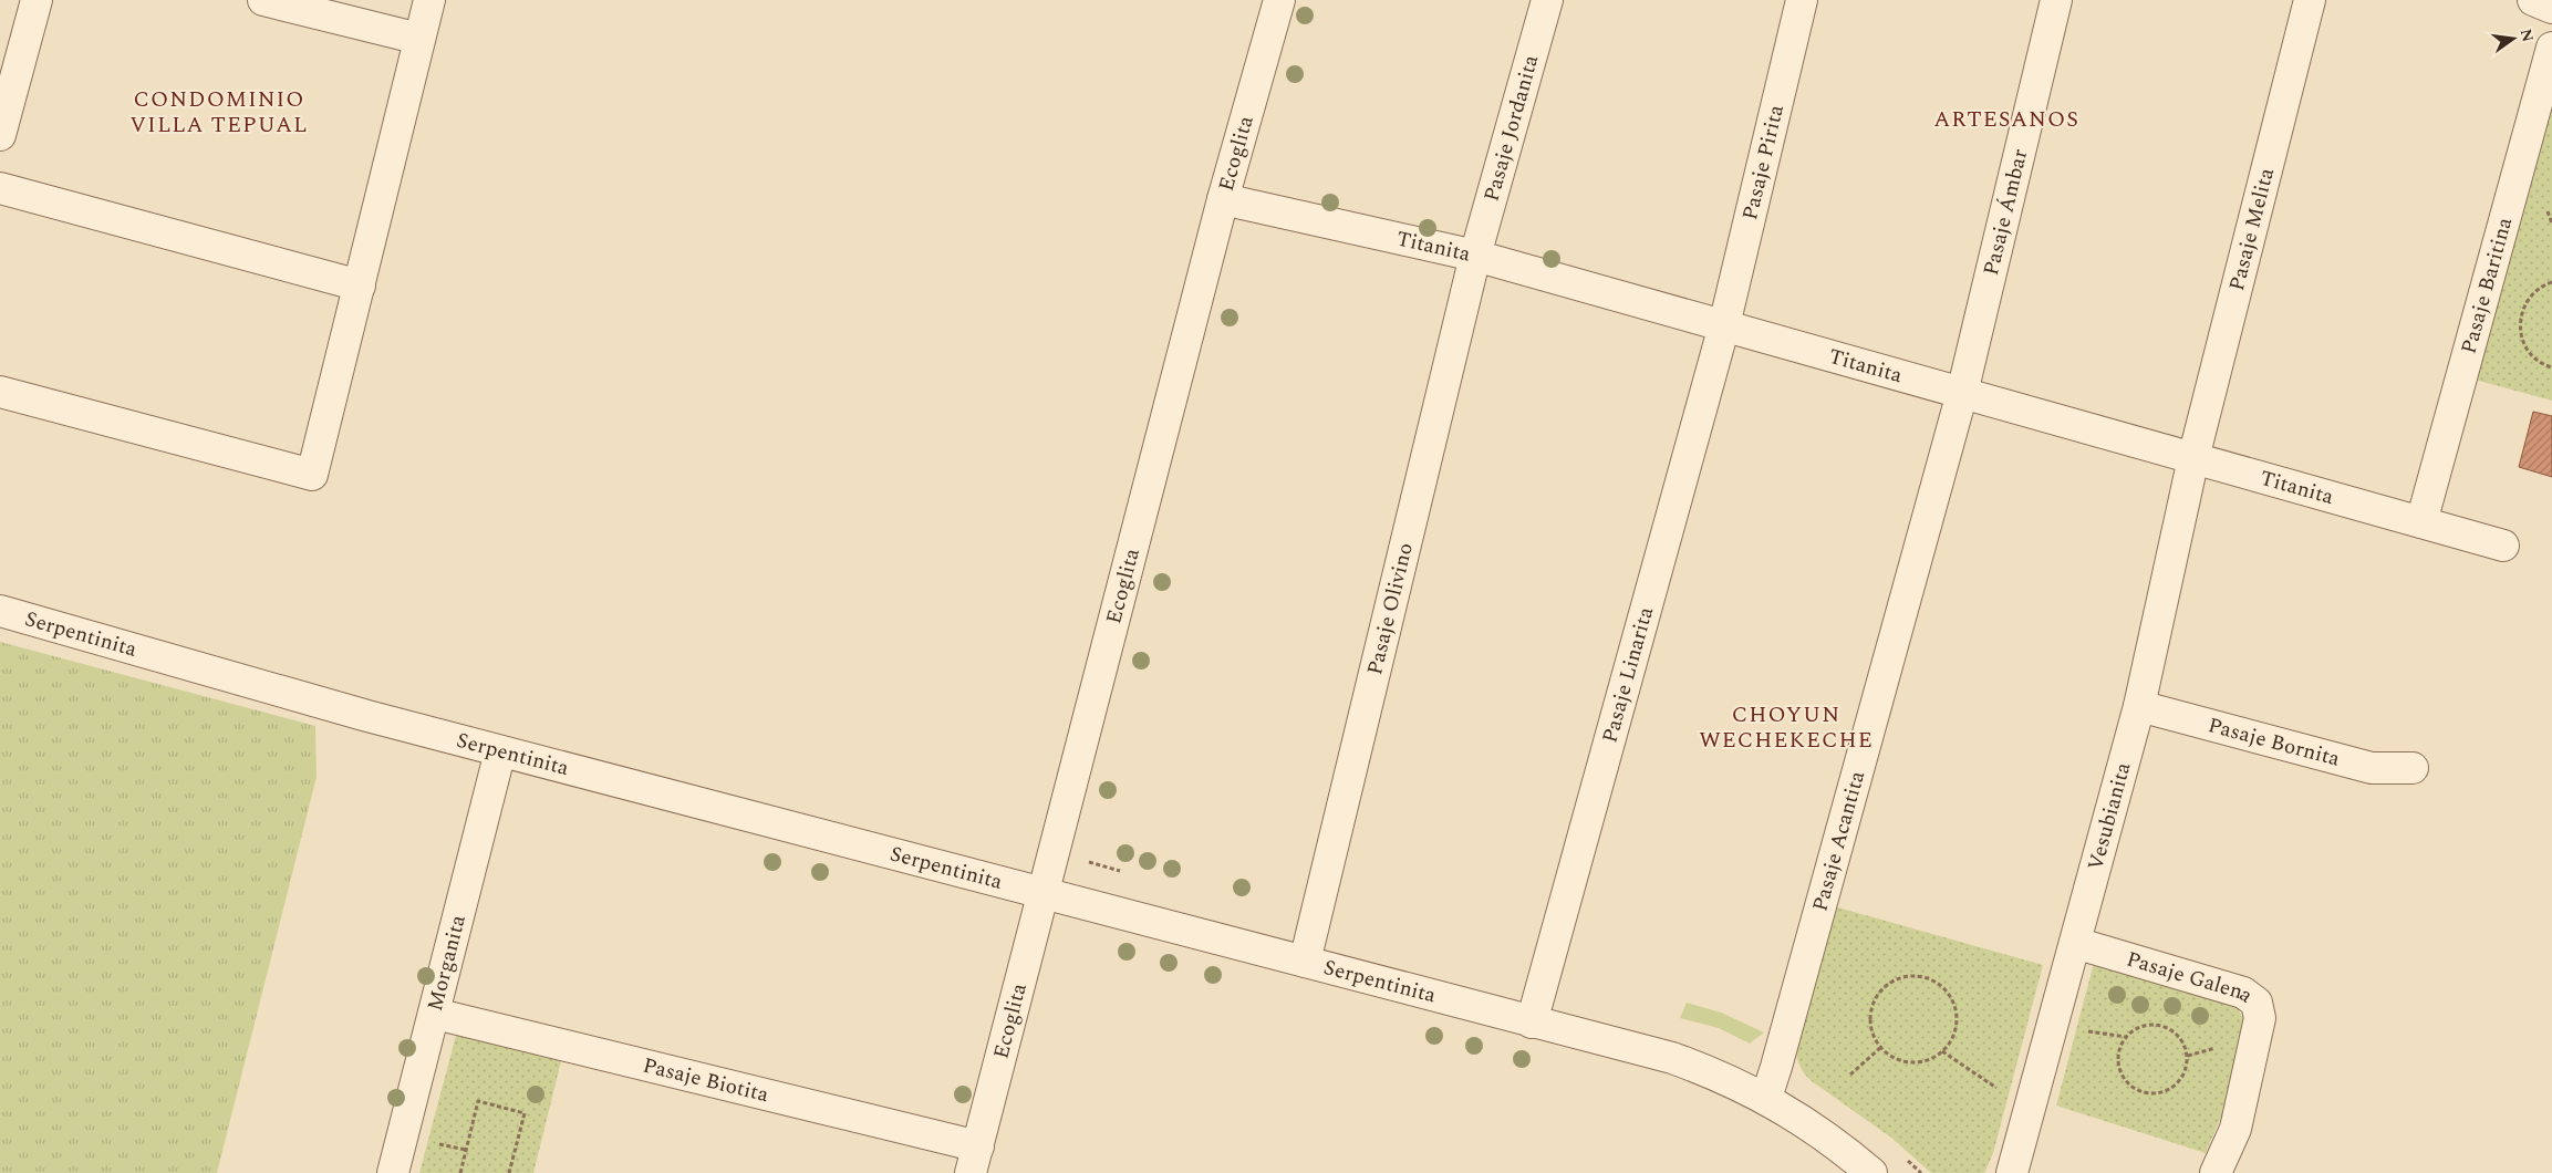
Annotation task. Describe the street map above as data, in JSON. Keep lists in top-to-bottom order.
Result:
{
  "streets": {
    "street": [
      "Pasaje Jordanita",
      "Ecoglita",
      "Pasaje Pirita",
      "Pasaje Ámbar",
      "Pasaje Melita",
      "Titanita",
      "Pasaje Baritina",
      "Pasaje Olivino",
      "Serpentinita",
      "Pasaje Linarita",
      "Pasaje Bornita",
      "Vesubianita",
      "Pasaje Acantita",
      "Morganita",
      "Pasaje Galena",
      "Pasaje Biotita"
    ]
  },
  "crossings": [
    ["Pasaje Jordanita", "Titanita"],
    ["Pasaje Jordanita", "Pasaje Olivino"],
    ["Ecoglita", "Titanita"],
    ["Ecoglita", "Serpentinita"],
    ["Ecoglita", "Pasaje Biotita"],
    ["Pasaje Pirita", "Titanita"],
    ["Pasaje Pirita", "Pasaje Linarita"],
    ["Pasaje Ámbar", "Titanita"],
    ["Pasaje Ámbar", "Pasaje Acantita"],
    ["Pasaje Melita", "Titanita"],
    ["Pasaje Melita", "Vesubianita"],
    ["Titanita", "Pasaje Baritina"],
    ["Titanita", "Pasaje Olivino"],
    ["Titanita", "Pasaje Linarita"],
    ["Titanita", "Vesubianita"],
    ["Titanita", "Pasaje Acantita"],
    ["Pasaje Olivino", "Serpentinita"],
    ["Serpentinita", "Pasaje Linarita"],
    ["Serpentinita", "Pasaje Acantita"],
    ["Serpentinita", "Morganita"],
    ["Pasaje Bornita", "Vesubianita"],
    ["Vesubianita", "Pasaje Galena"],
    ["Morganita", "Pasaje Biotita"]
  ],
  "districts": ["CONDOMINIO VILLA TEPUAL", "ARTESANOS", "CHOYUN WECHEKECHE"],
  "north": "right"
}
